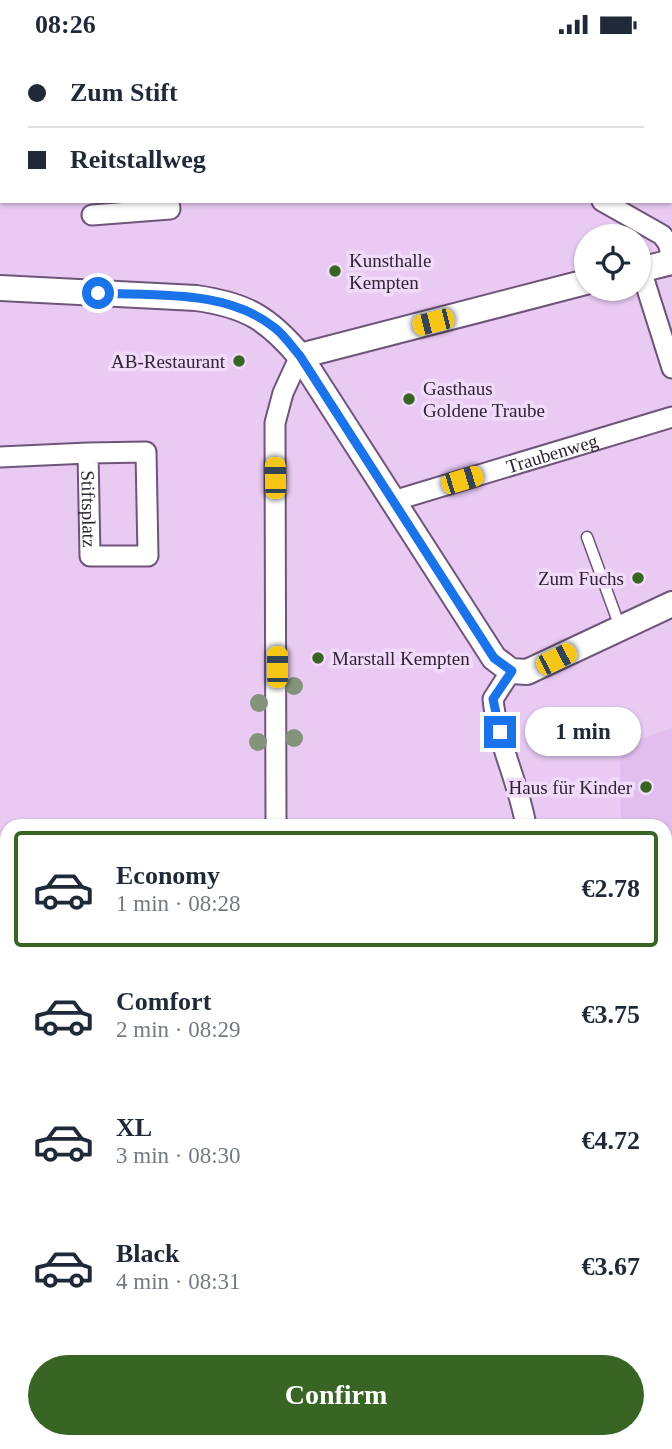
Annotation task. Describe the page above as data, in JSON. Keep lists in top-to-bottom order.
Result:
{
  "streets": {
    "street": ["Traubenweg", "Stiftsplatz"]
  },
  "places": [
    "Kunsthalle Kempten",
    "AB-Restaurant",
    "Gasthaus Goldene Traube",
    "Zum Fuchs",
    "Marstall Kempten",
    "Haus für Kinder"
  ],
  "page": {
    "status": "08:26",
    "banner": ["Zum Stift", "Reitstallweg"],
    "bubble": "1 min",
    "list": [
      {
        "name": "Economy",
        "note": "1 min · 08:28",
        "value": "€2.78"
      },
      {
        "name": "Comfort",
        "note": "2 min · 08:29",
        "value": "€3.75"
      },
      {
        "name": "XL",
        "note": "3 min · 08:30",
        "value": "€4.72"
      },
      {
        "name": "Black",
        "note": "4 min · 08:31",
        "value": "€3.67"
      }
    ],
    "buttons": "Confirm"
  }
}
